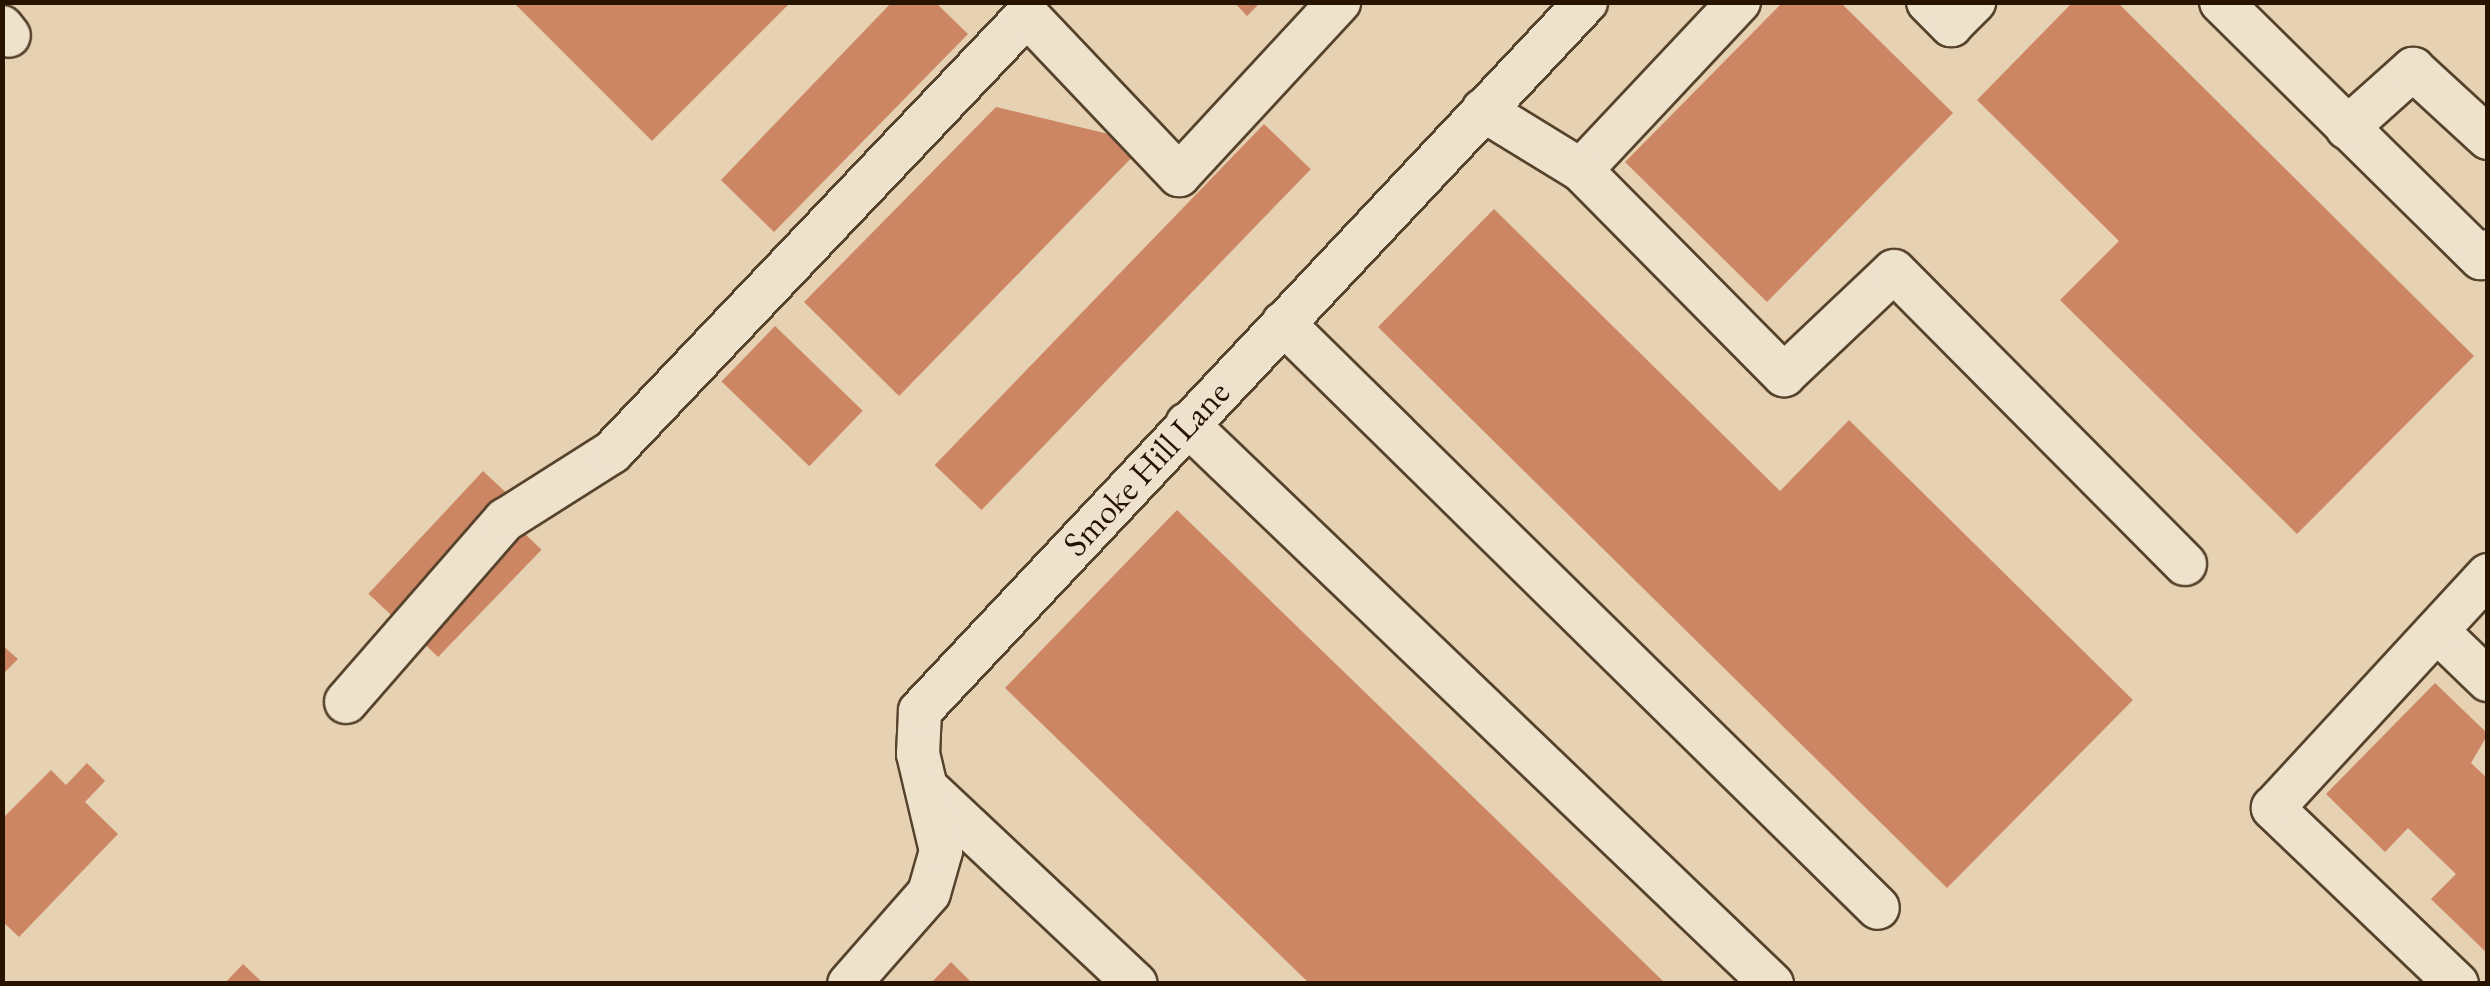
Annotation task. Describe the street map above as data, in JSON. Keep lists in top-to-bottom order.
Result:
{
  "streets": {
    "street": ["Smoke Hill Lane"]
  }
}
